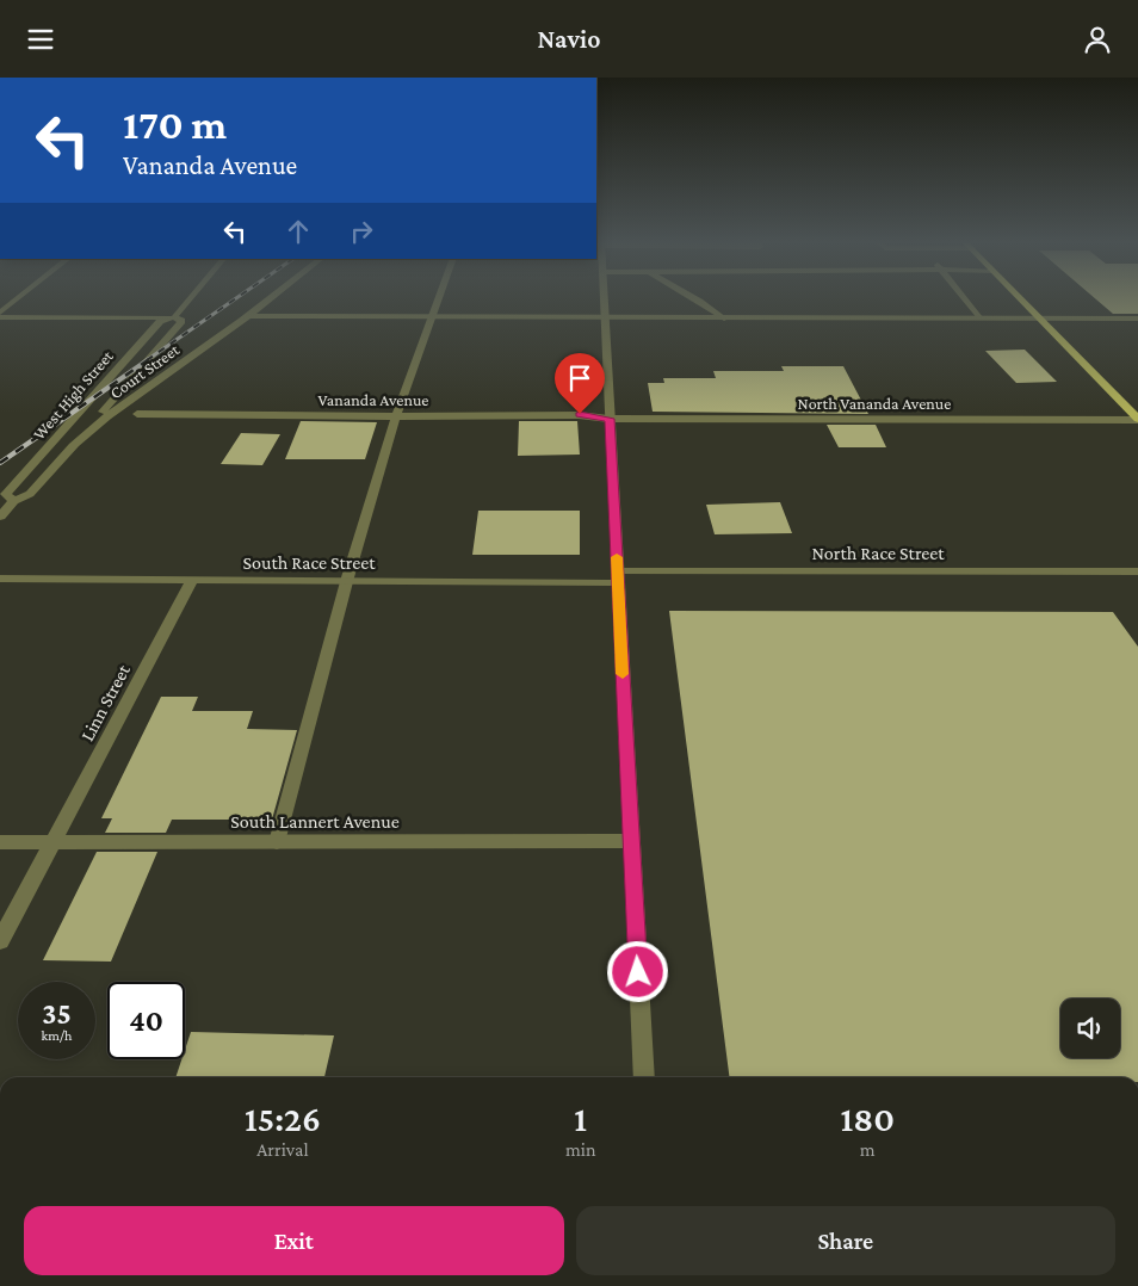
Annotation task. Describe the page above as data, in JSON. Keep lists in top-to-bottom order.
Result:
{
  "streets": {
    "street": [
      "Court Street",
      "West High Street",
      "Vananda Avenue",
      "North Vananda Avenue",
      "North Race Street",
      "South Race Street",
      "Linn Street",
      "South Lannert Avenue"
    ]
  },
  "crossings": [
    ["Court Street", "West High Street"],
    ["Vananda Avenue", "North Vananda Avenue"],
    ["North Race Street", "South Race Street"],
    ["South Race Street", "Linn Street"],
    ["Linn Street", "South Lannert Avenue"]
  ],
  "page": {
    "header": "Navio",
    "turn": ["170 m", "Vananda Avenue"],
    "speed": "35 km/h",
    "limit": "40",
    "eta": [
      "15:26",
      "Arrival",
      "1",
      "min",
      "180",
      "m"
    ],
    "buttons": ["Exit", "Share"]
  }
}
